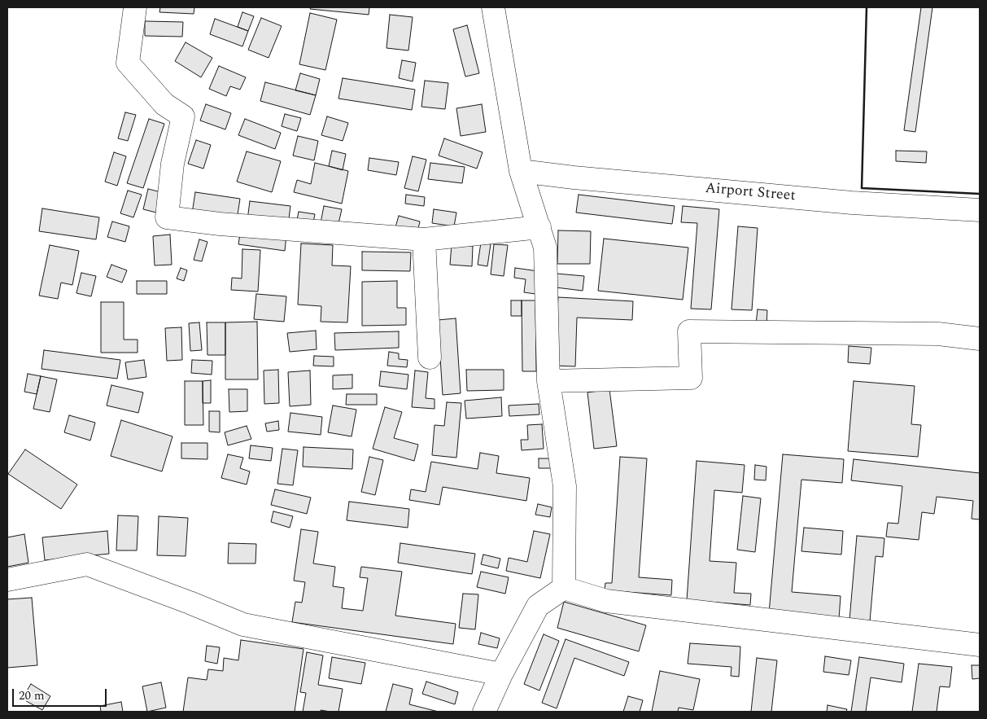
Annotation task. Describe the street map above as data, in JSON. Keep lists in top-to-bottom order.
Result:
{
  "streets": {
    "street": ["Airport Street"]
  },
  "scale_bar": "20 m"
}
